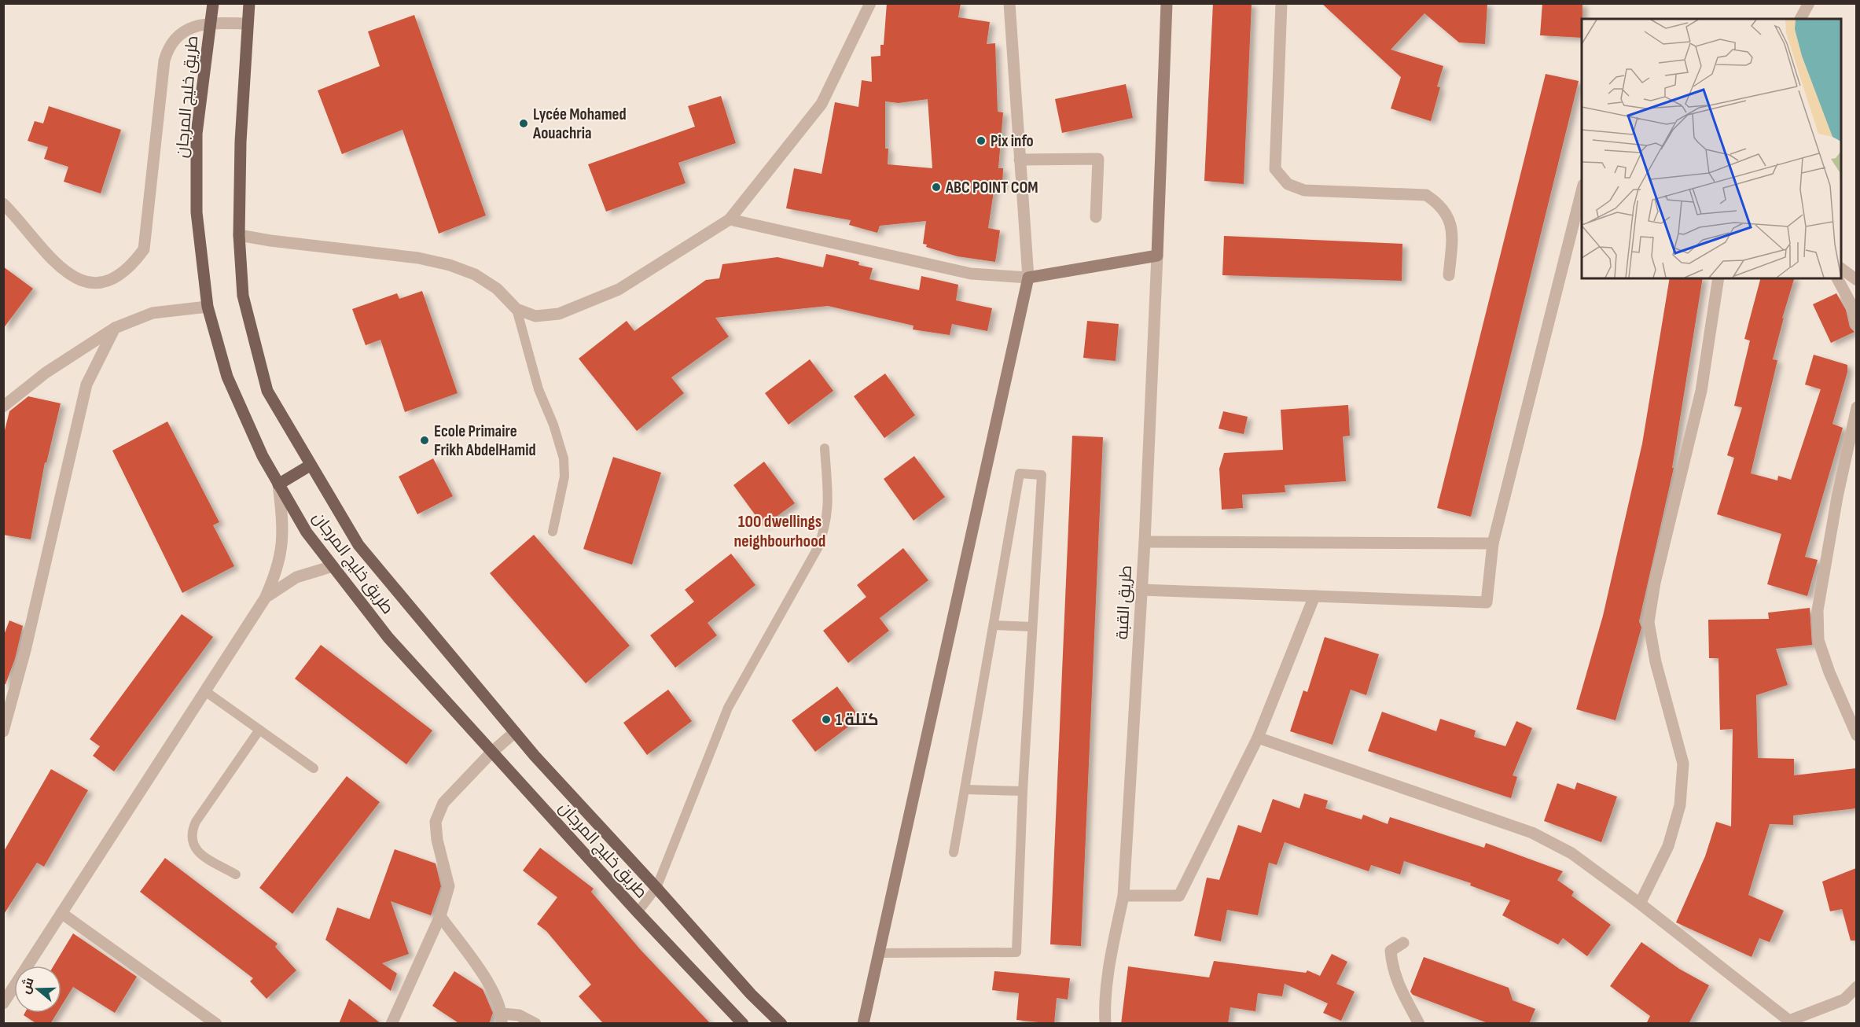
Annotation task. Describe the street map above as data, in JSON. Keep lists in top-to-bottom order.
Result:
{
  "streets": {
    "main road": ["طريق خليج المرجان"],
    "street": ["طريق القبة"]
  },
  "districts": ["100 dwellings neighbourhood"],
  "places": [
    "Lycée Mohamed Aouachria",
    "Pix info",
    "ABC POINT COM",
    "Ecole Primaire Frikh AbdelHamid",
    "كتلة 1"
  ],
  "north": "left"
}
